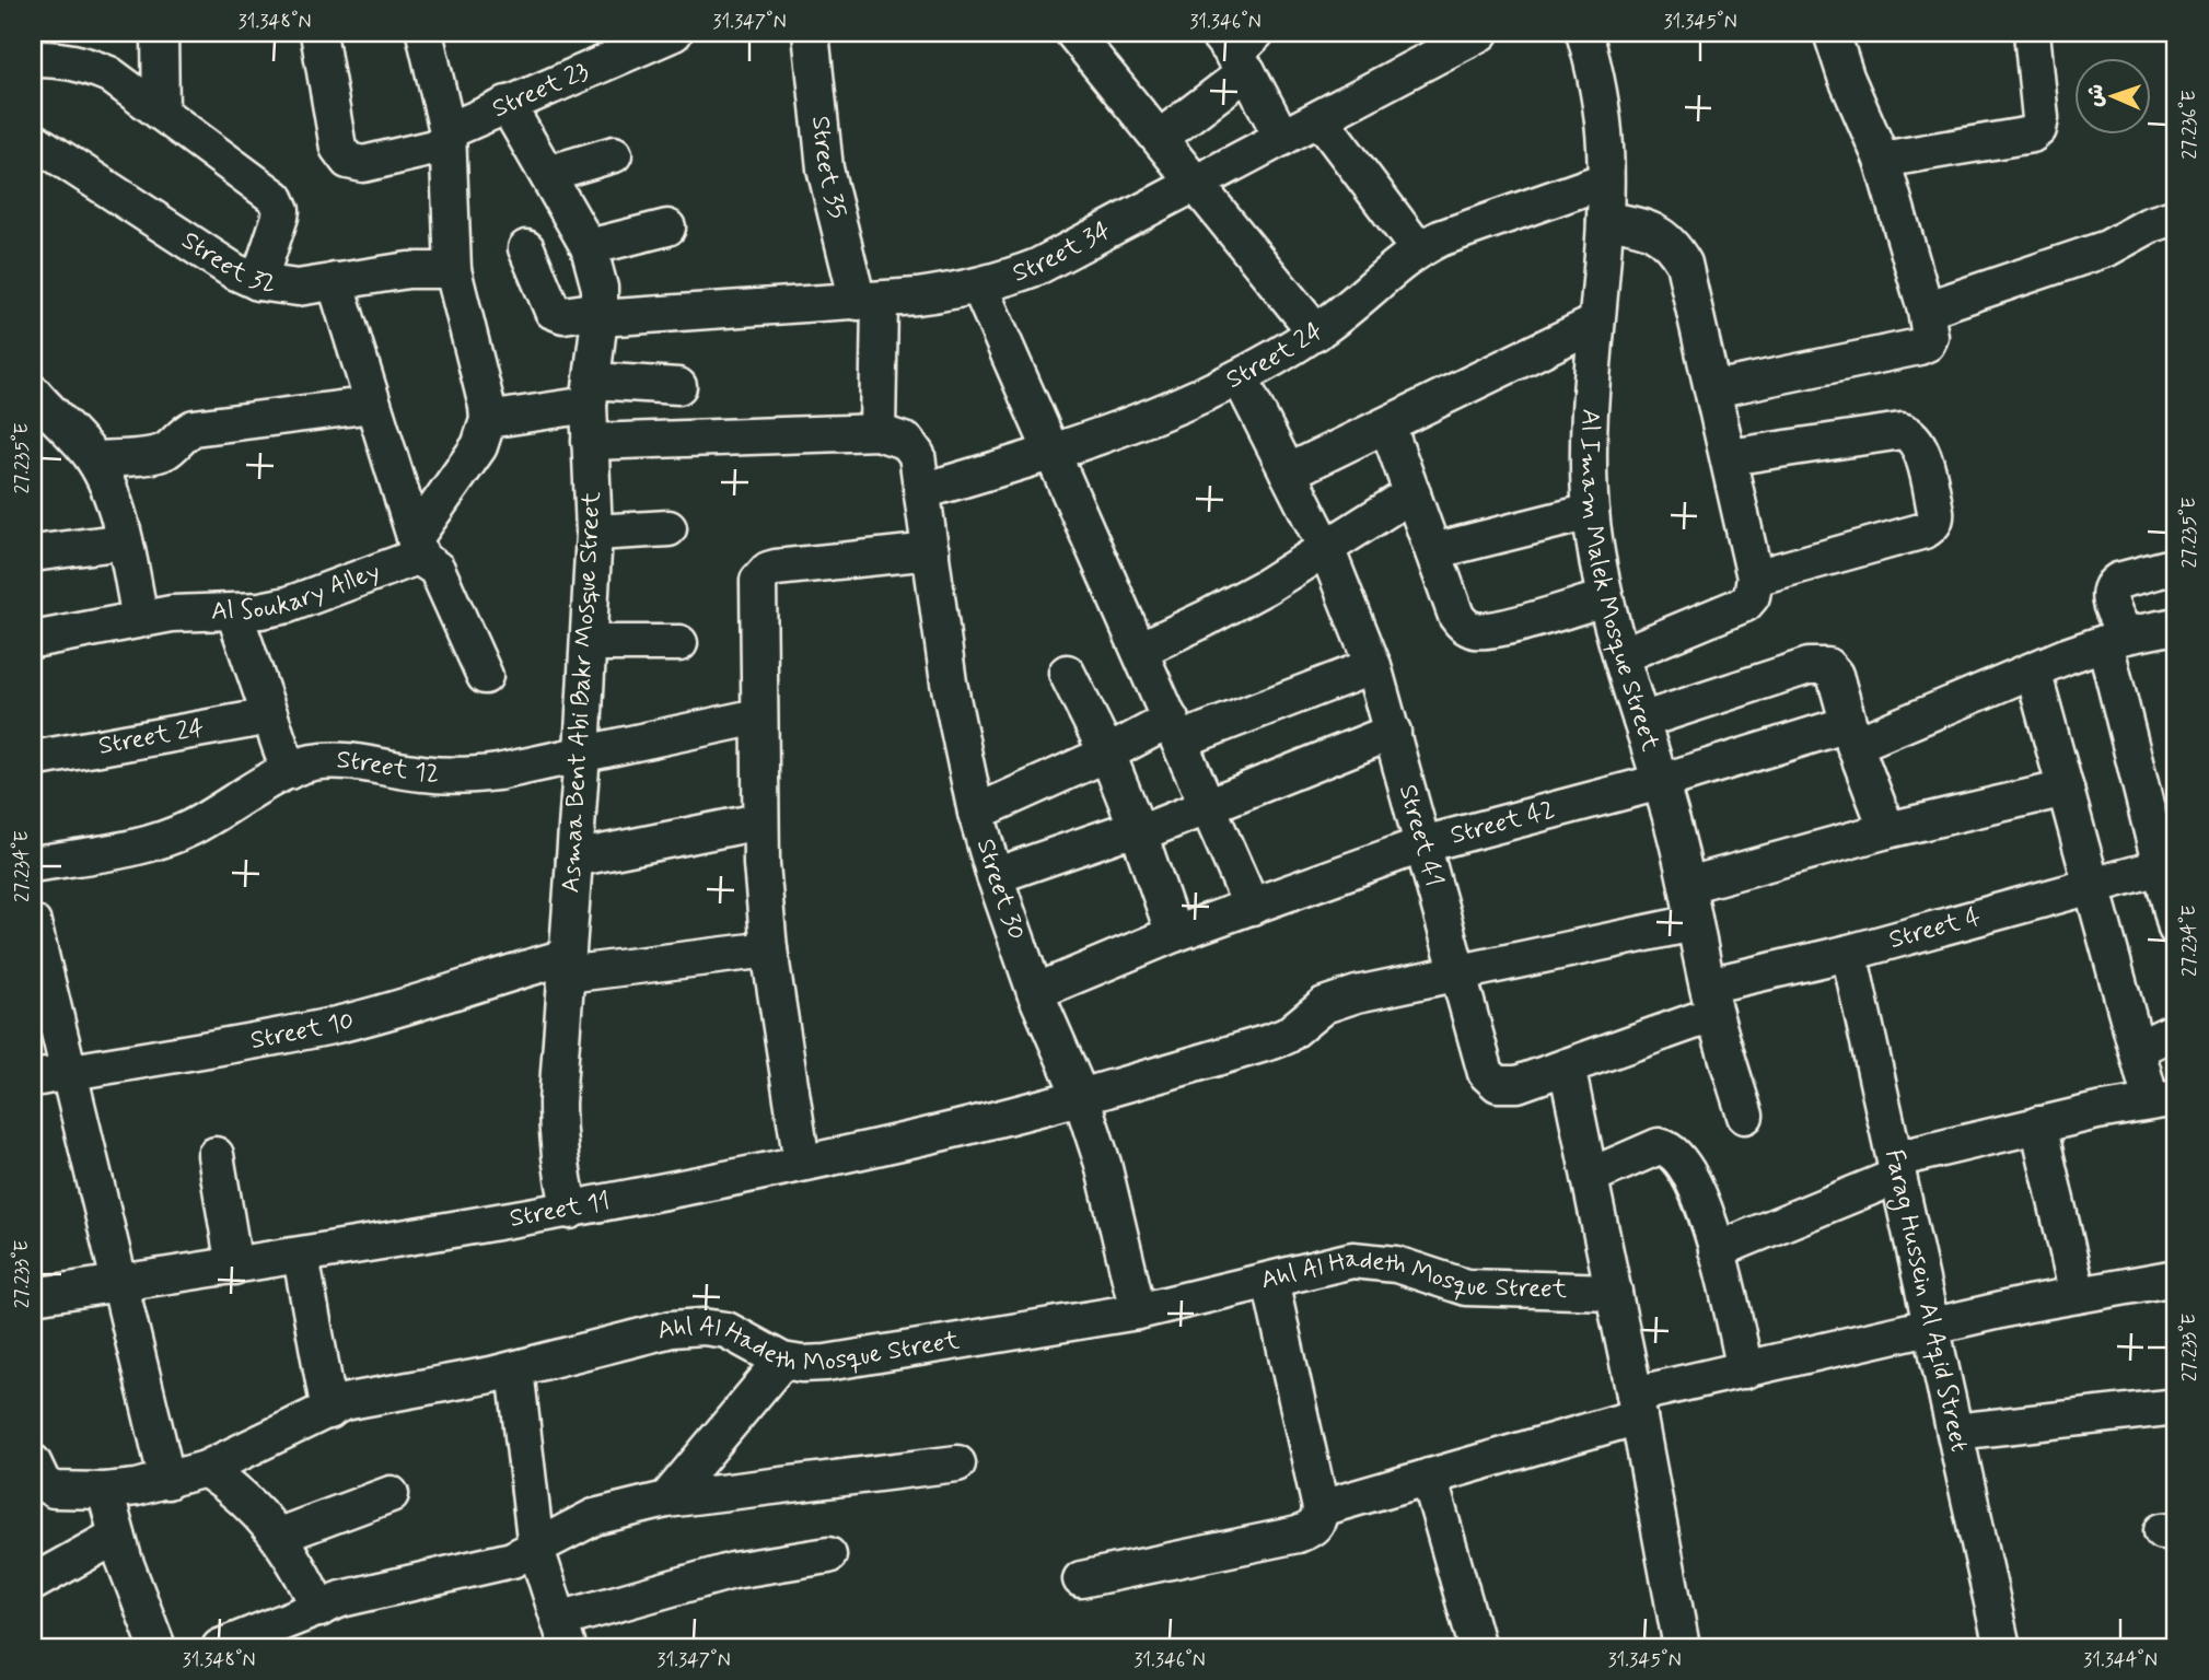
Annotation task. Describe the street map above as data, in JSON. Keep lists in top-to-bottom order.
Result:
{
  "streets": {
    "street": [
      "Street 23",
      "Street 35",
      "Street 34",
      "Street 32",
      "Street 24",
      "Al Imam Malek Mosque Street",
      "Al Soukary Alley",
      "Asmaa Bent Abi Bakr Mosque Street",
      "Street 12",
      "Street 42",
      "Street 41",
      "Street 30",
      "Street 4",
      "Street 10",
      "Street 11",
      "Ahl Al Hadeth Mosque Street",
      "Farag Hussein Al Aqid Street"
    ]
  },
  "crossings": [
    ["Street 23", "Asmaa Bent Abi Bakr Mosque Street"],
    ["Street 35", "Street 34"],
    ["Street 35", "Street 30"],
    ["Street 34", "Asmaa Bent Abi Bakr Mosque Street"],
    ["Street 24", "Al Imam Malek Mosque Street"],
    ["Street 24", "Street 41"],
    ["Street 24", "Street 30"],
    ["Al Imam Malek Mosque Street", "Street 42"],
    ["Al Imam Malek Mosque Street", "Street 41"],
    ["Al Imam Malek Mosque Street", "Street 4"],
    ["Al Imam Malek Mosque Street", "Street 11"],
    ["Asmaa Bent Abi Bakr Mosque Street", "Street 12"],
    ["Asmaa Bent Abi Bakr Mosque Street", "Street 10"],
    ["Asmaa Bent Abi Bakr Mosque Street", "Street 11"],
    ["Street 42", "Street 41"],
    ["Street 42", "Street 30"],
    ["Street 41", "Street 4"],
    ["Street 41", "Street 11"],
    ["Street 30", "Street 11"],
    ["Street 30", "Ahl Al Hadeth Mosque Street"],
    ["Street 4", "Farag Hussein Al Aqid Street"]
  ],
  "north": "left",
  "coordinates": [
    "31.348°N",
    "31.347°N",
    "31.346°N",
    "31.345°N",
    "27.236°E",
    "27.235°E",
    "27.234°E",
    "27.233°E",
    "31.344°N"
  ]
}
